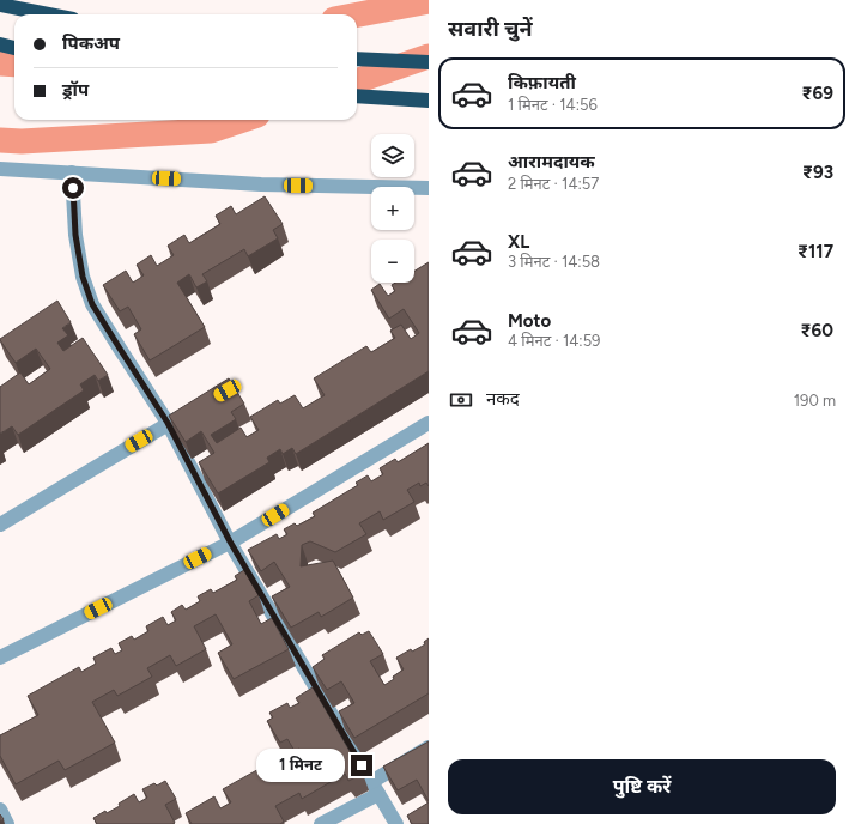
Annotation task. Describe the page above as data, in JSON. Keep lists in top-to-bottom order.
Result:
{
  "page": {
    "heading": "सवारी चुनें",
    "banner": ["पिकअप", "ड्रॉप"],
    "list": [
      {
        "name": "किफ़ायती",
        "note": "1 मिनट · 14:56",
        "value": "₹69"
      },
      {
        "name": "आरामदायक",
        "note": "2 मिनट · 14:57",
        "value": "₹93"
      },
      {
        "name": "XL",
        "note": "3 मिनट · 14:58",
        "value": "₹117"
      },
      {
        "name": "Moto",
        "note": "4 मिनट · 14:59",
        "value": "₹60"
      }
    ],
    "map_buttons": ["+", "−"],
    "pay": ["नकद", "190 m"],
    "bubble": "1 मिनट",
    "buttons": "पुष्टि करें"
  }
}
